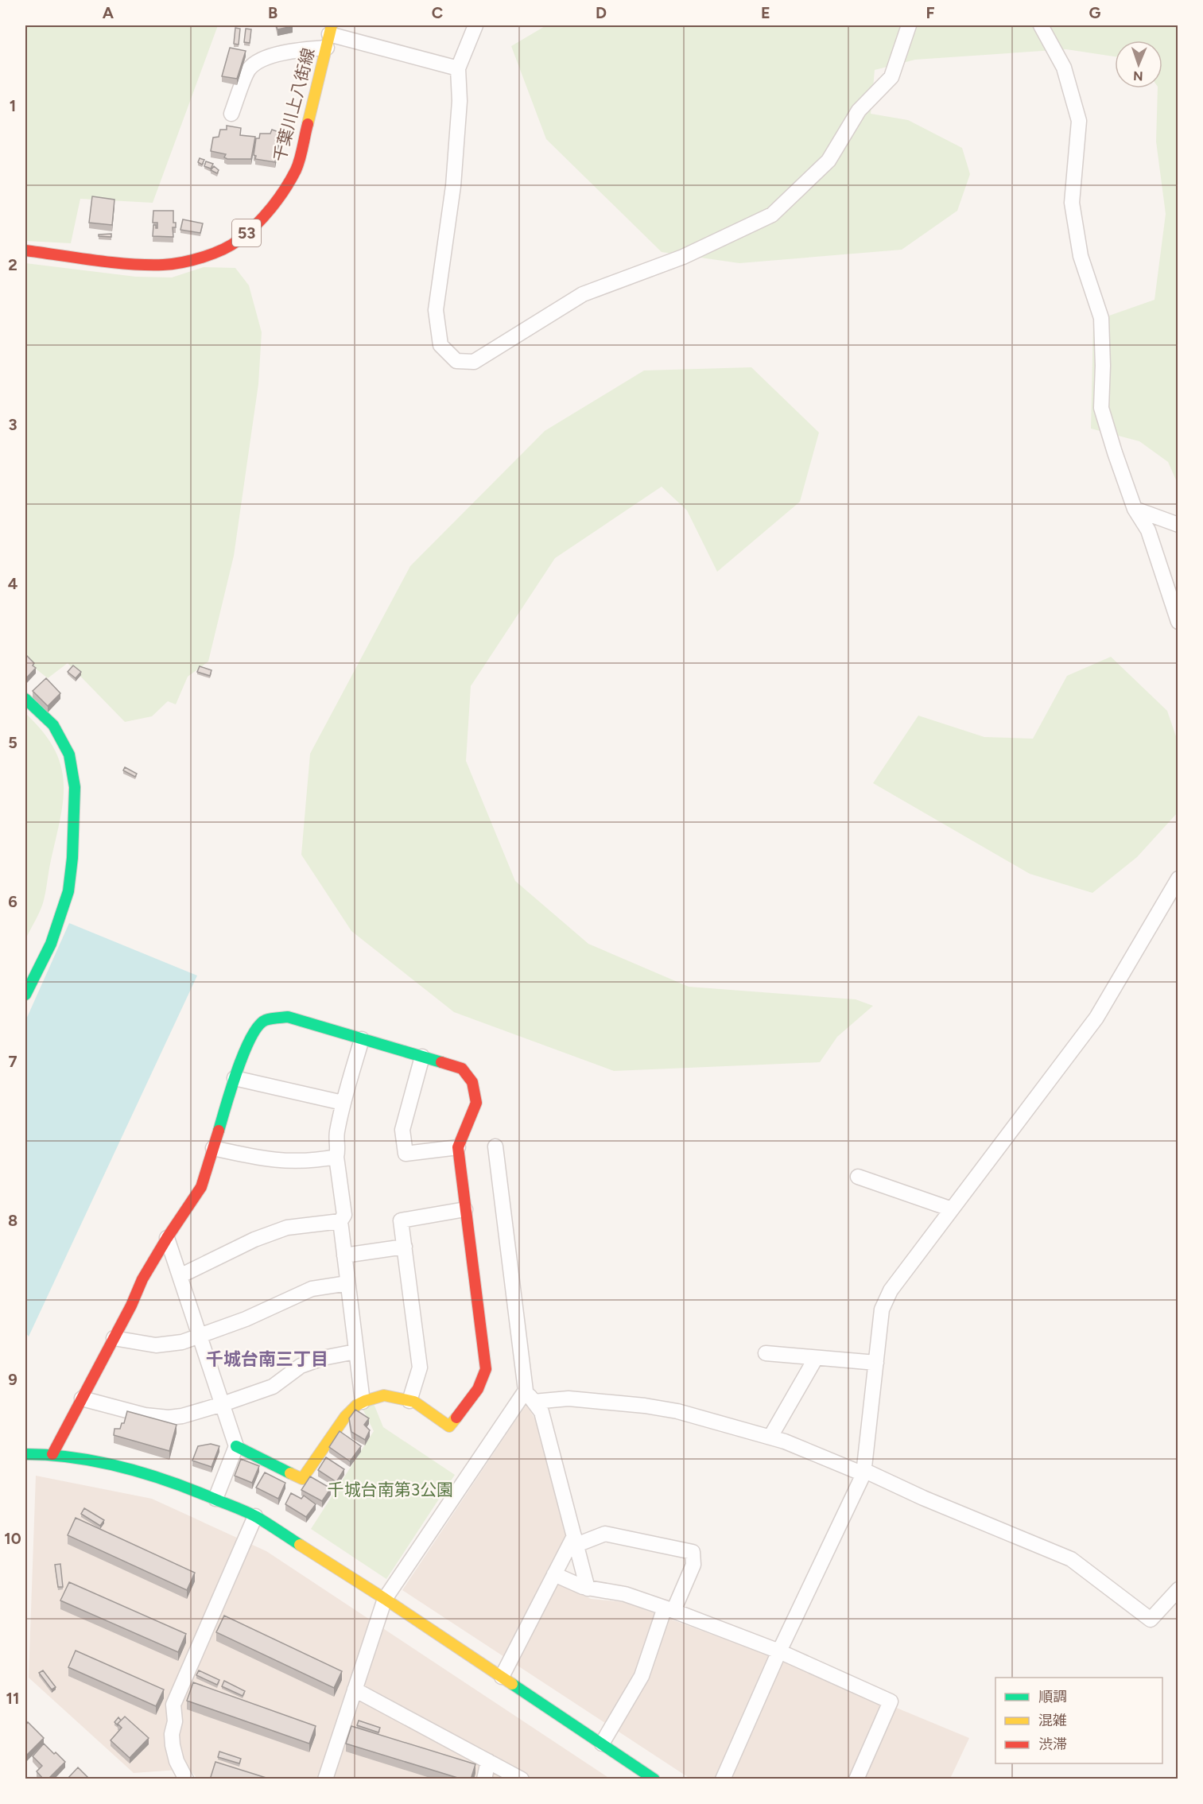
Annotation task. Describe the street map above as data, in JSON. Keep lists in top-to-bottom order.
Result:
{
  "streets": {
    "street": ["千葉川上八街線", "53"]
  },
  "districts": ["千城台南三丁目"],
  "parks": ["千城台南第3公園"],
  "legend": ["順調", "混雑", "渋滞"],
  "north": "bottom",
  "grid": {
    "columns": [
      "A",
      "B",
      "C",
      "D",
      "E",
      "F",
      "G"
    ],
    "rows": [
      "1",
      "2",
      "3",
      "4",
      "5",
      "6",
      "7",
      "8",
      "9",
      "10",
      "11"
    ]
  }
}
